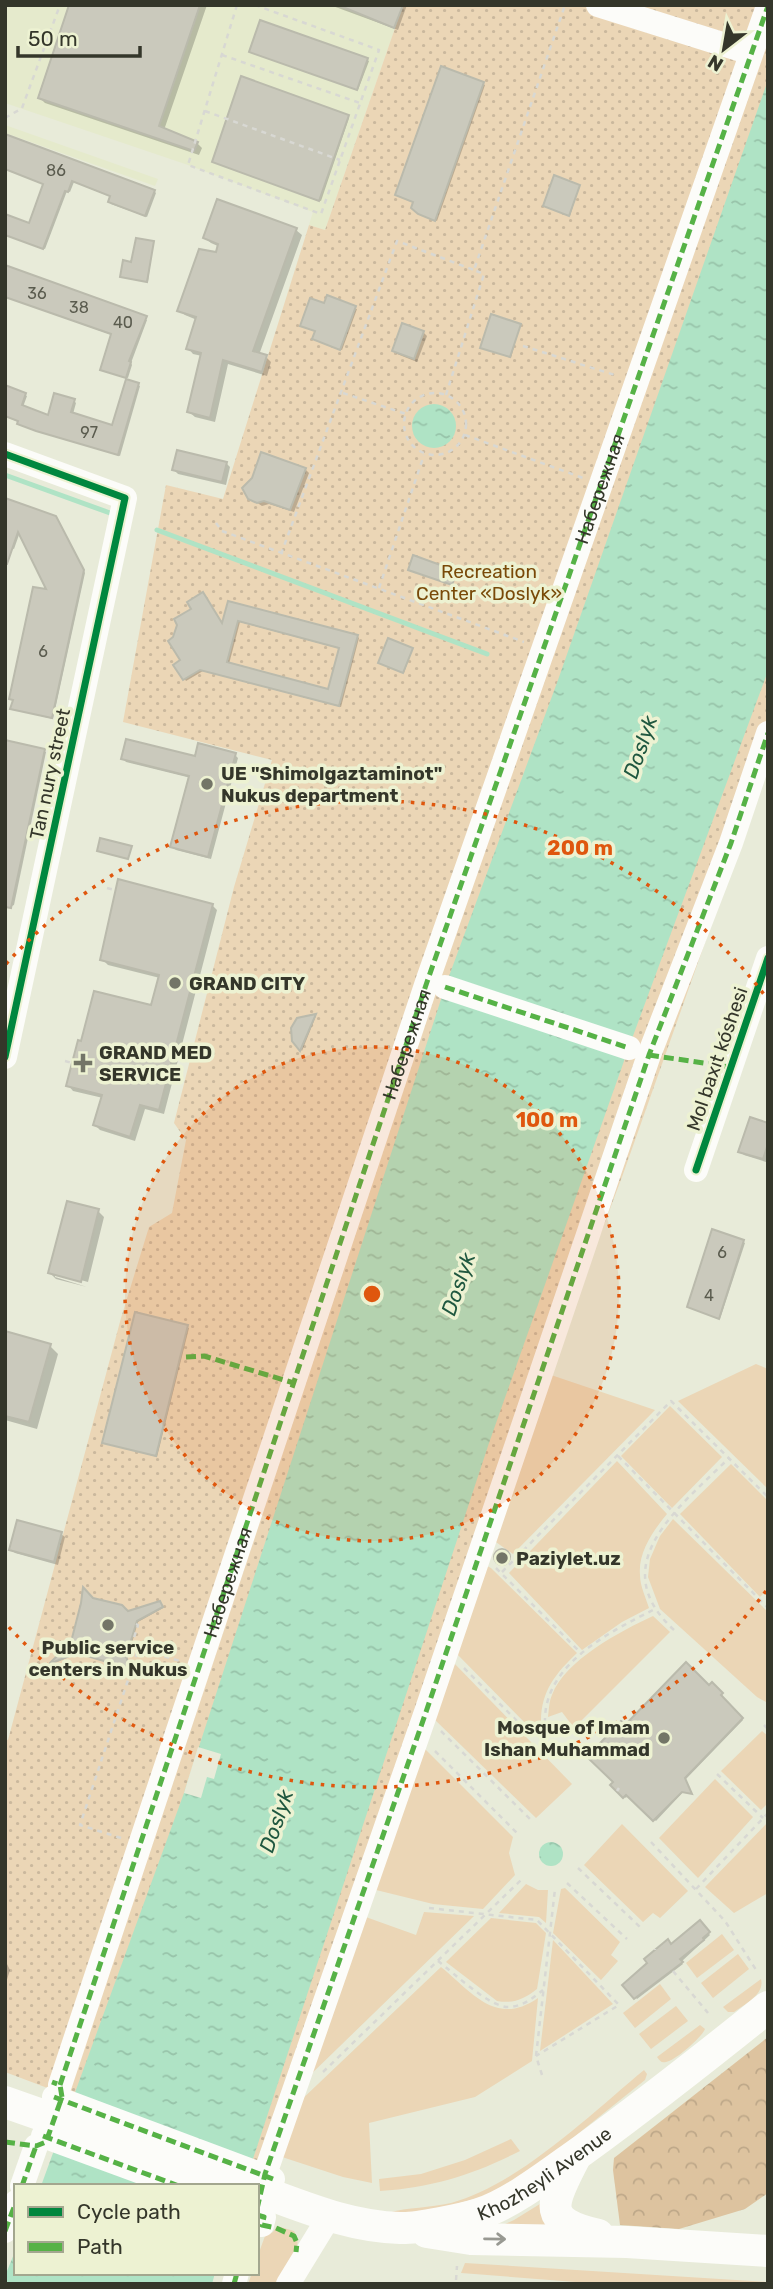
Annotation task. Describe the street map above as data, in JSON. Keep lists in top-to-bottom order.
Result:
{
  "streets": {
    "main road": ["Khozheyli Avenue"],
    "street": ["Набережная", "Tan nury street", "Mol baxıt kóshesi"]
  },
  "crossings": [
    ["Набережная", "Khozheyli Avenue"]
  ],
  "water": ["Doslyk"],
  "parks": ["Recreation Center «Doslyk»"],
  "places": {
    "other": [
      "UE \"Shimolgaztaminot\" Nukus department",
      "GRAND CITY",
      "Paziylet.uz",
      "Public service centers in Nukus",
      "Mosque of Imam Ishan Muhammad"
    ],
    "health": ["GRAND MED SERVICE"]
  },
  "house_numbers": [
    "86",
    "36",
    "38",
    "40",
    "97",
    "6",
    "6",
    "4"
  ],
  "legend": ["Cycle path", "Path"],
  "scale_bar": "50 m",
  "north": "bottom left",
  "rings": ["200 m", "100 m"]
}
